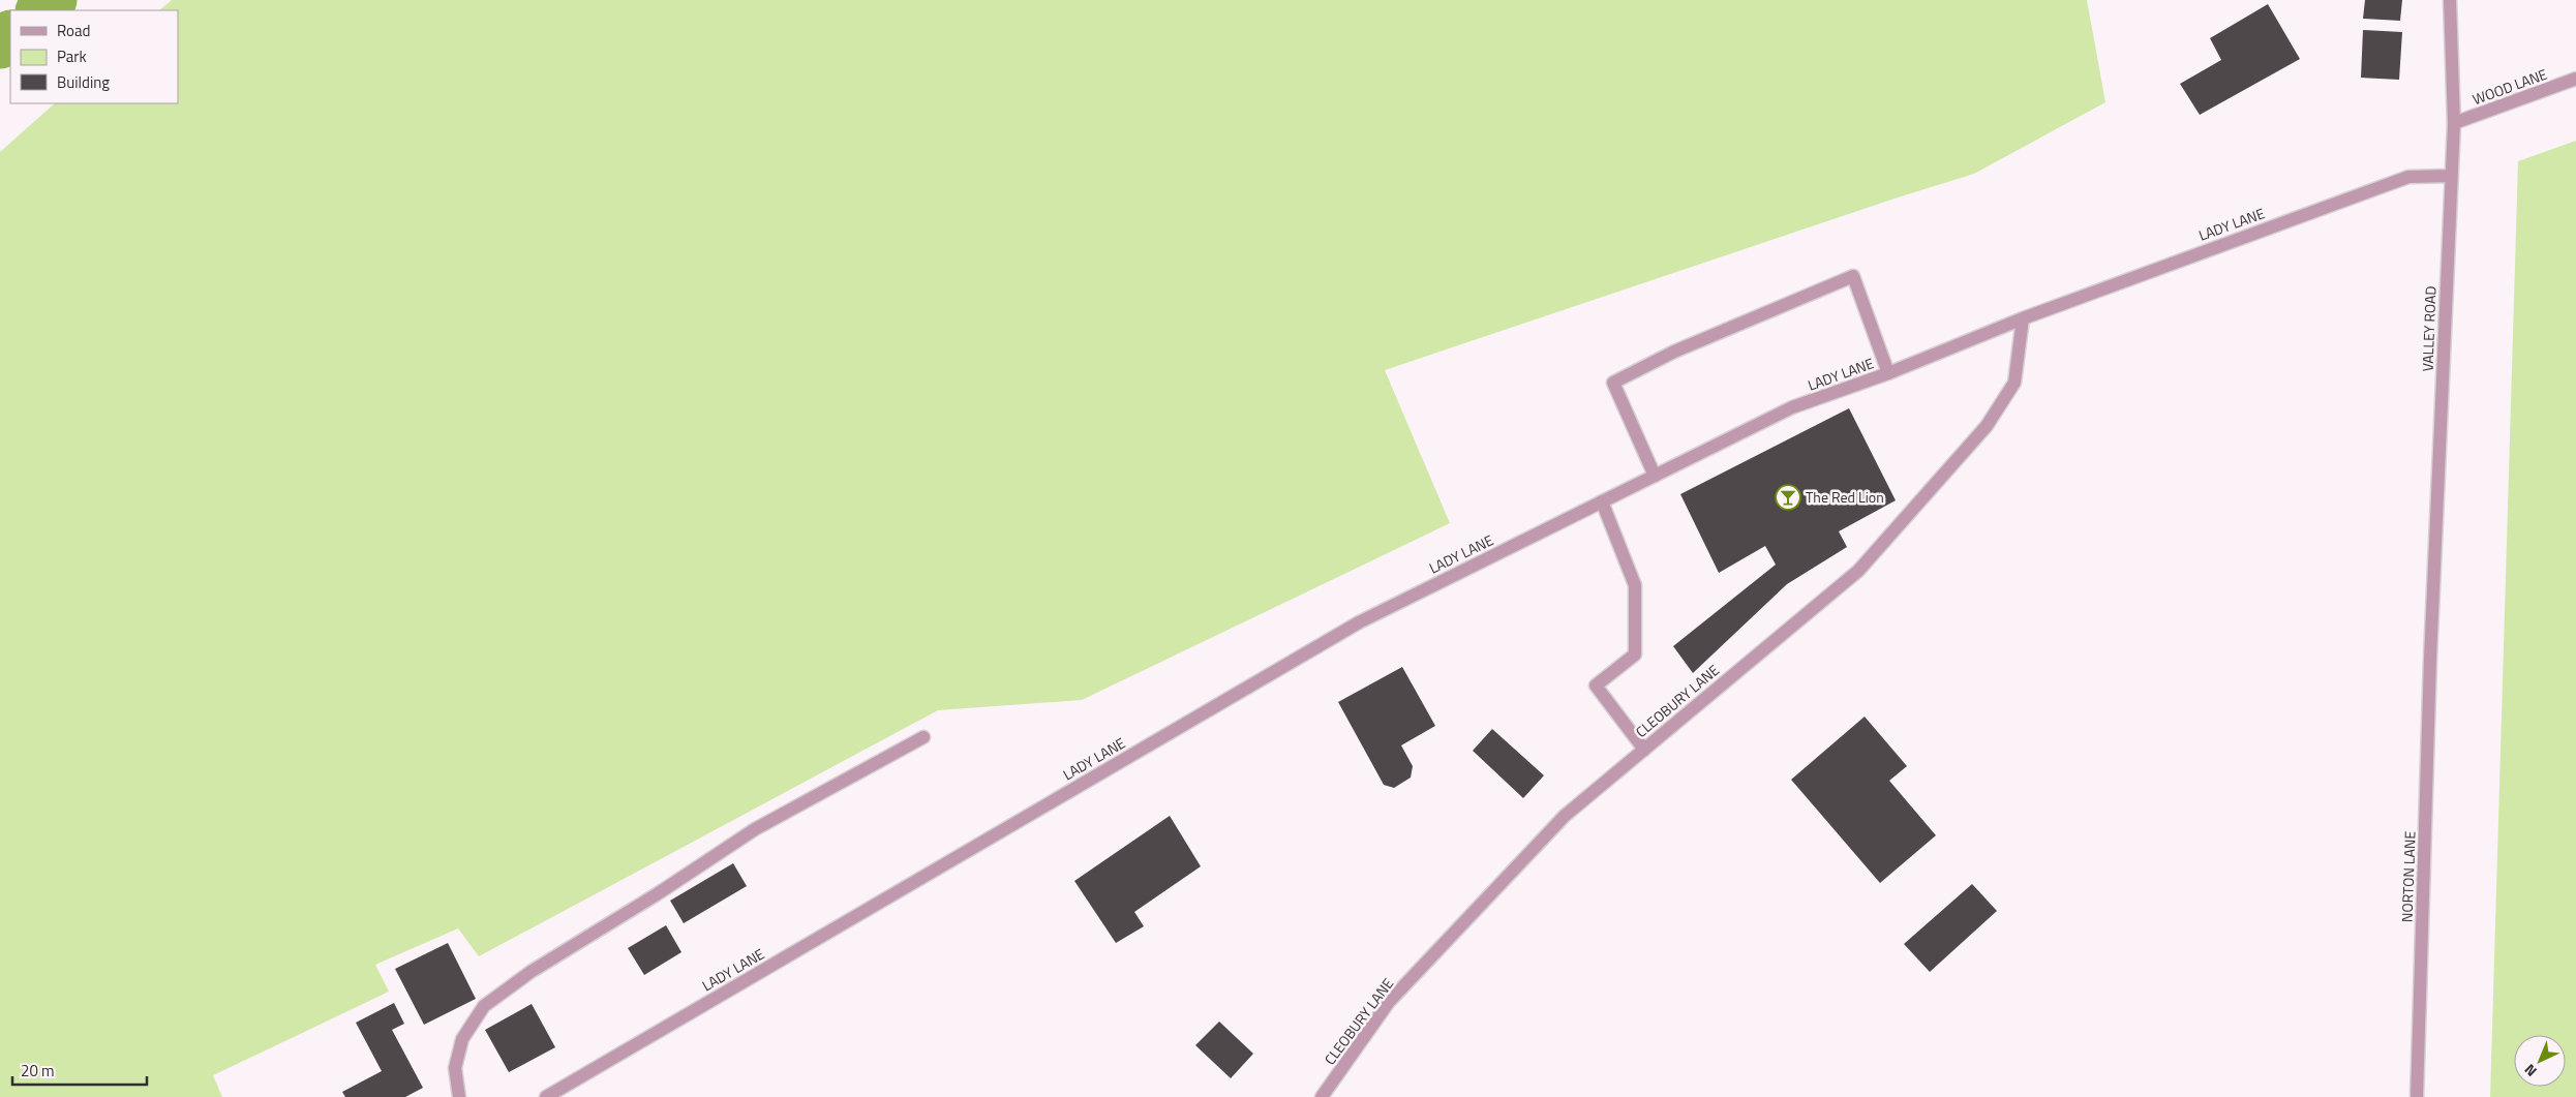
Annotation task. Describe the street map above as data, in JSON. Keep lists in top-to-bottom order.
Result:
{
  "streets": {
    "street": [
      "WOOD LANE",
      "LADY LANE",
      "VALLEY ROAD",
      "CLEOBURY LANE",
      "NORTON LANE"
    ]
  },
  "crossings": [
    ["WOOD LANE", "VALLEY ROAD"],
    ["LADY LANE", "VALLEY ROAD"],
    ["LADY LANE", "CLEOBURY LANE"],
    ["VALLEY ROAD", "NORTON LANE"]
  ],
  "places": {
    "bar": ["The Red Lion"]
  },
  "legend": ["Road", "Park", "Building"],
  "scale_bar": "20 m",
  "north": "bottom left"
}
